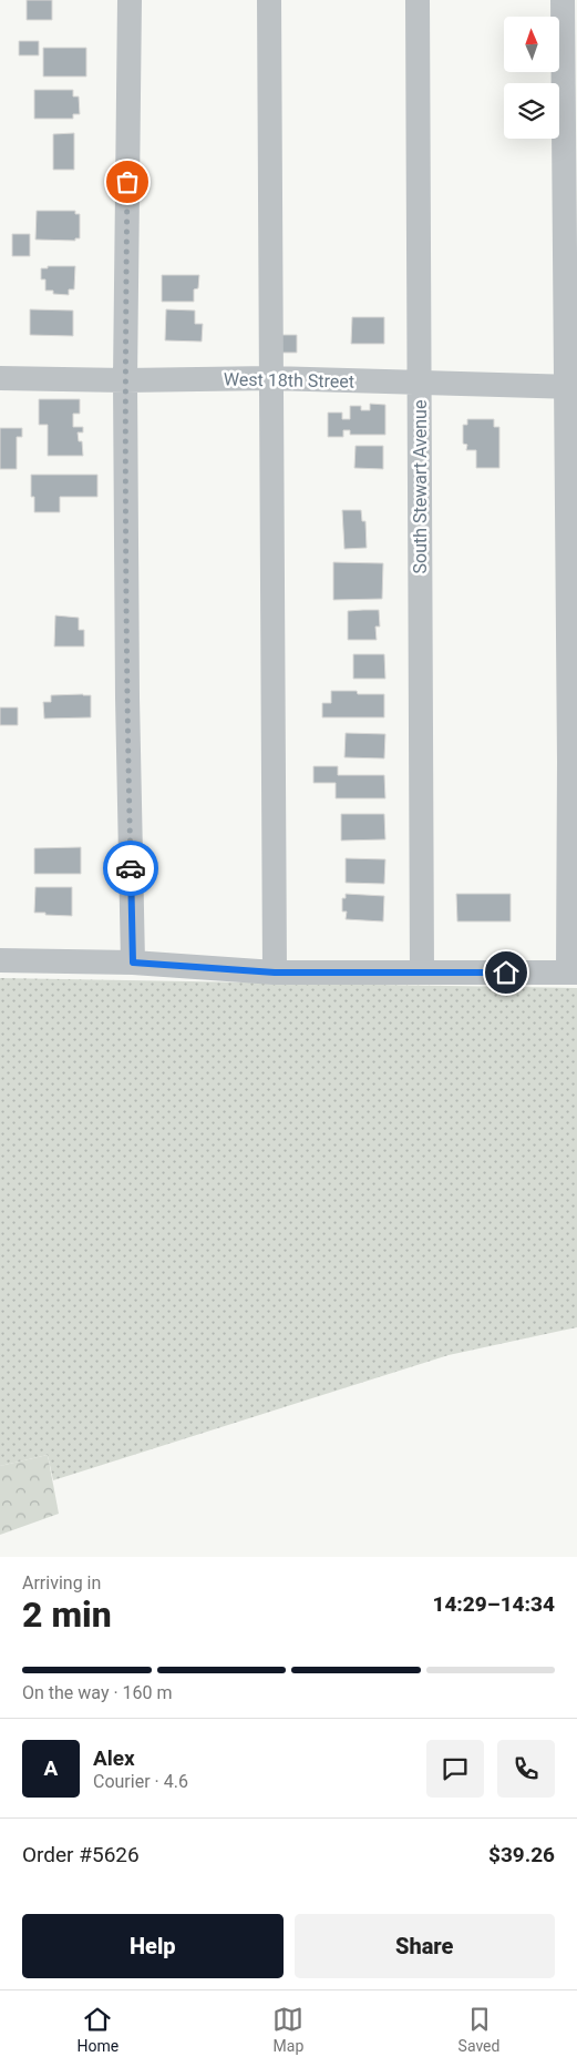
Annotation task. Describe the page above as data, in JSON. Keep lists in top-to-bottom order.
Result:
{
  "streets": {
    "street": ["West 18th Street", "South Stewart Avenue"]
  },
  "crossings": [
    ["West 18th Street", "South Stewart Avenue"]
  ],
  "north": "top",
  "page": {
    "heading": ["2 min", "Arriving in", "14:29–14:34"],
    "panel": [
      "Alex",
      "Courier · 4.6",
      "Order #5626",
      "$39.26"
    ],
    "bar": "On the way · 160 m",
    "round": "A",
    "buttons": ["Help", "Share"],
    "tabs": ["Home", "Map", "Saved"]
  }
}
